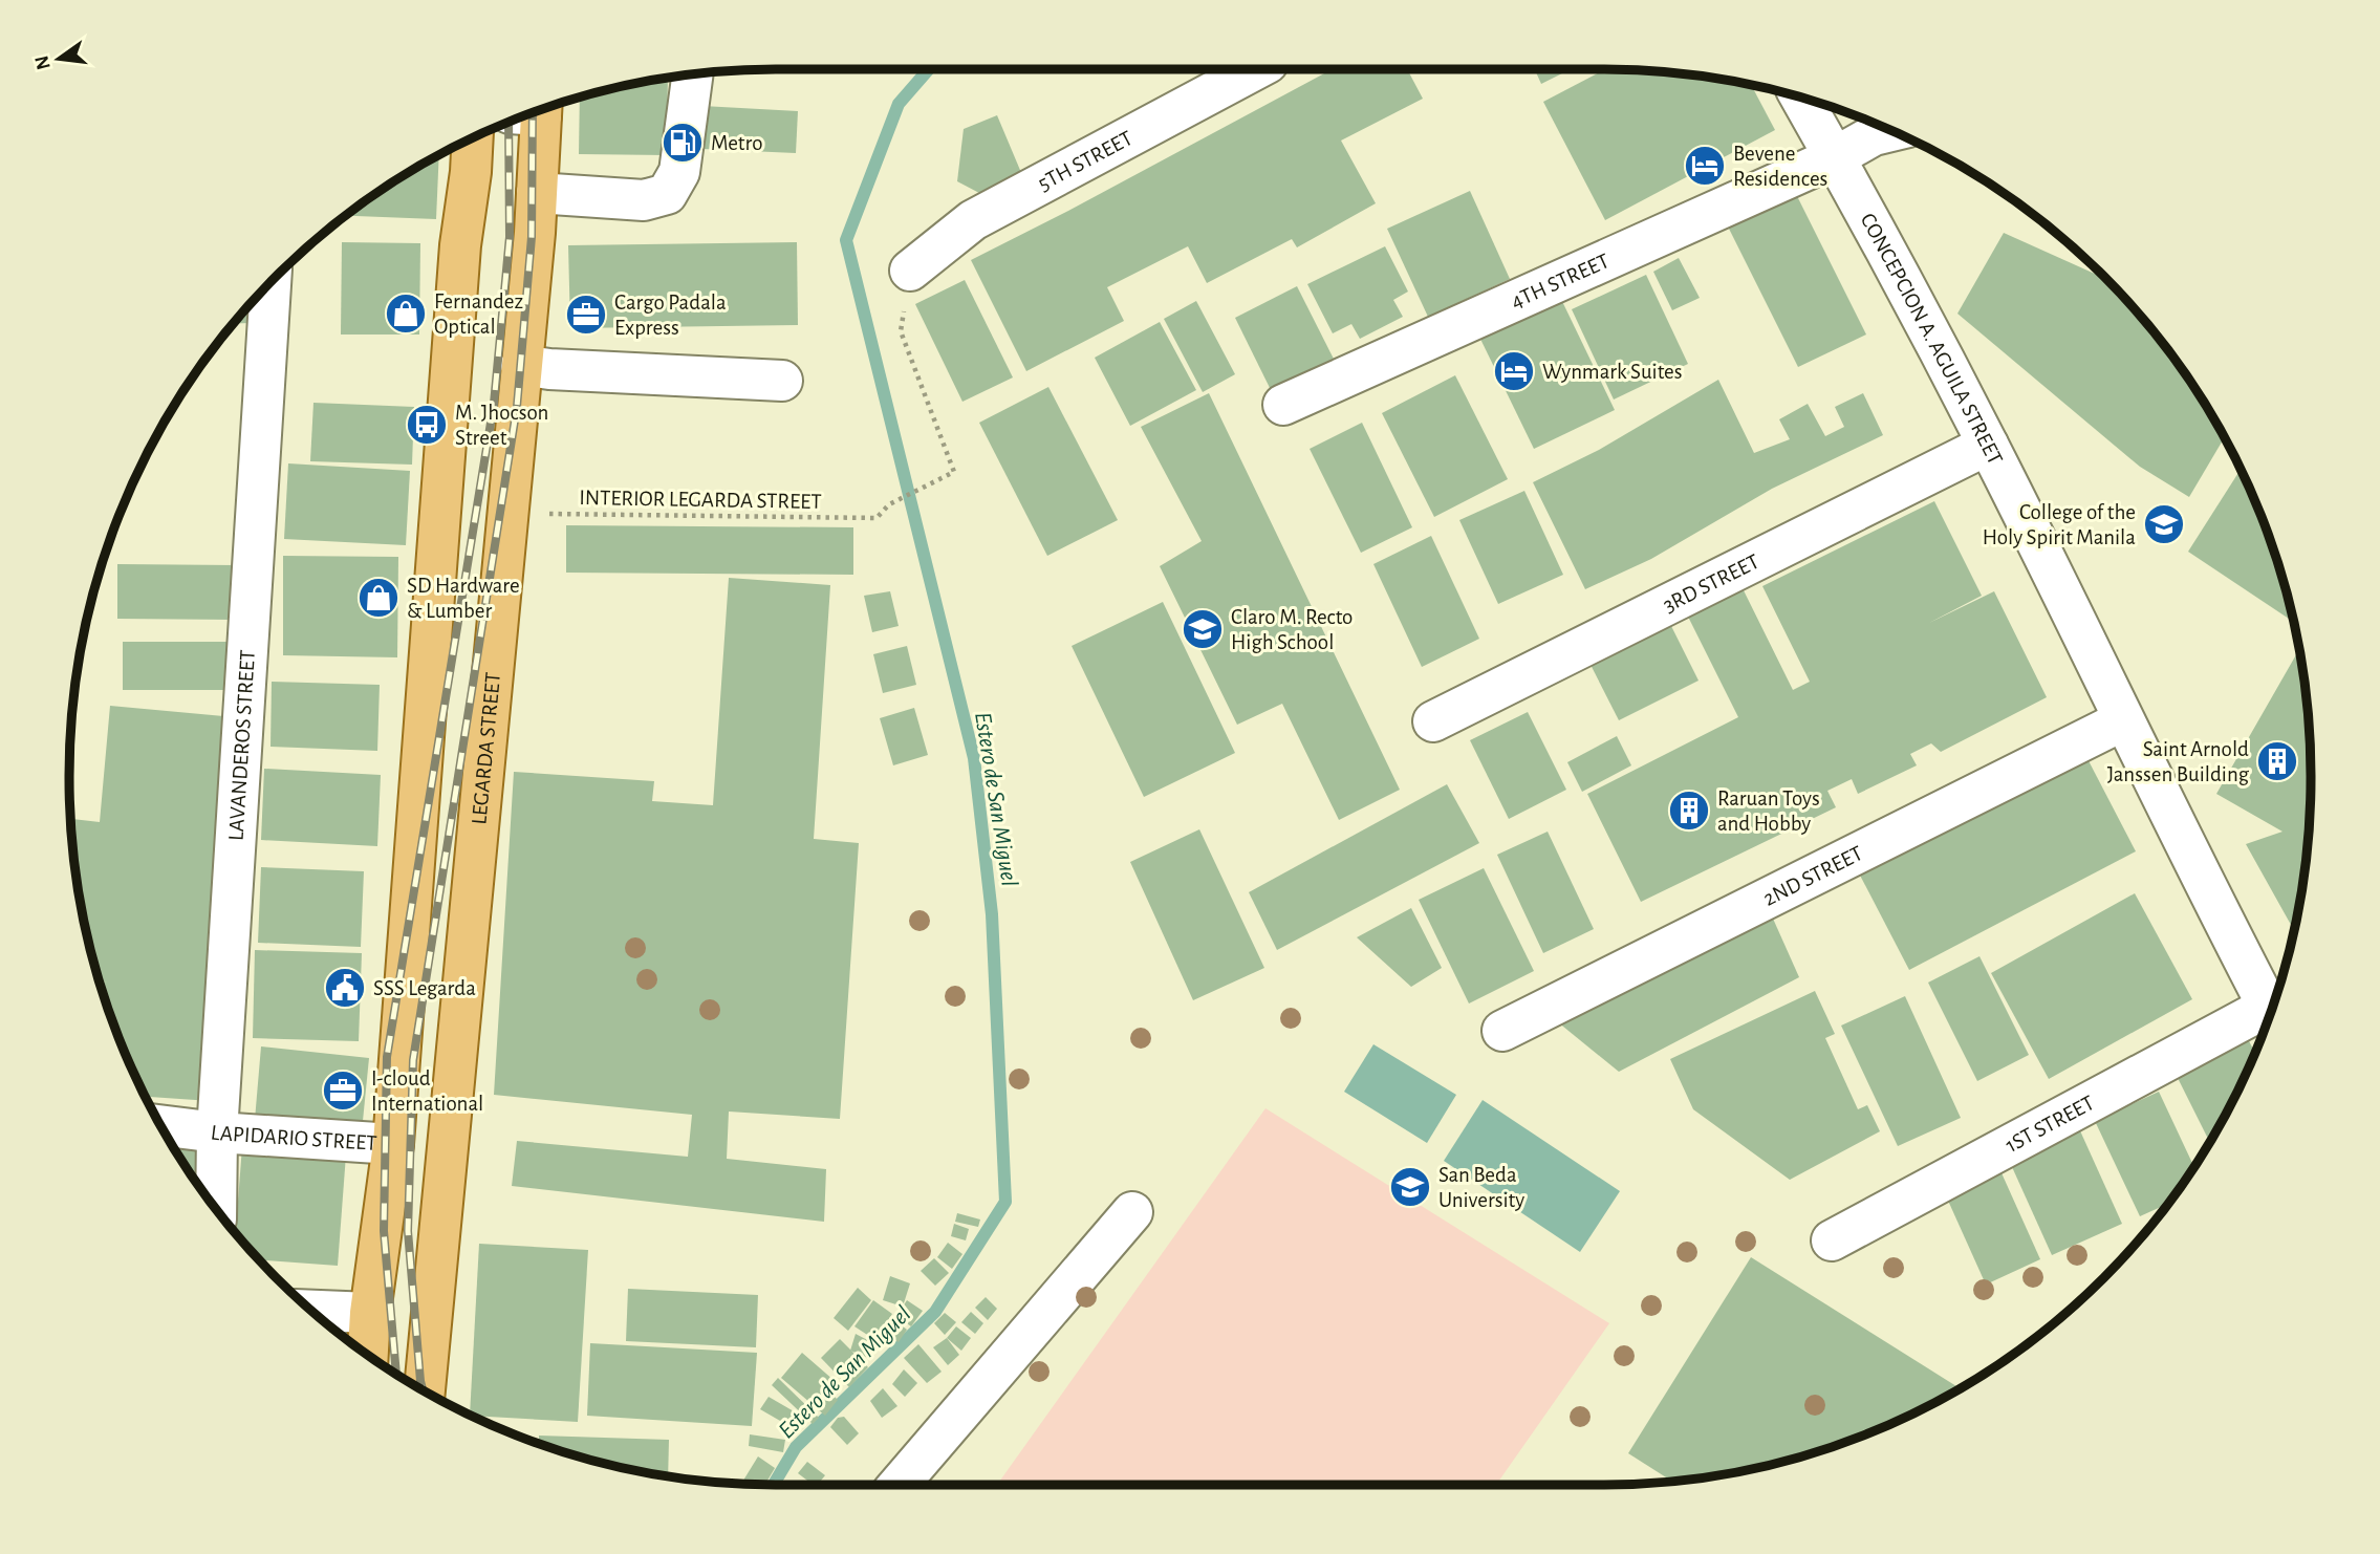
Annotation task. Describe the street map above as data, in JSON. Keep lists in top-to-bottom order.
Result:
{
  "streets": {
    "main road": ["LEGARDA STREET"],
    "street": [
      "5TH STREET",
      "4TH STREET",
      "CONCEPCION A. AGUILA STREET",
      "3RD STREET",
      "LAVANDEROS STREET",
      "2ND STREET",
      "1ST STREET",
      "LAPIDARIO STREET"
    ],
    "path": ["INTERIOR LEGARDA STREET"]
  },
  "crossings": [
    ["5TH STREET", "INTERIOR LEGARDA STREET"],
    ["4TH STREET", "CONCEPCION A. AGUILA STREET"],
    ["CONCEPCION A. AGUILA STREET", "3RD STREET"],
    ["CONCEPCION A. AGUILA STREET", "2ND STREET"],
    ["INTERIOR LEGARDA STREET", "LEGARDA STREET"],
    ["LAVANDEROS STREET", "LAPIDARIO STREET"]
  ],
  "water": ["Estero de San Miguel"],
  "places": {
    "fuel station": ["Metro"],
    "hotel": ["Bevene Residences", "Wynmark Suites"],
    "shop": ["Fernandez Optical", "SD Hardware & Lumber"],
    "office": ["Cargo Padala Express", "I-cloud International"],
    "bus stop": ["M. Jhocson Street"],
    "school or university": ["College of the Holy Spirit Manila", "Claro M. Recto High School", "San Beda University"],
    "building": ["Saint Arnold Janssen Building", "Raruan Toys and Hobby"],
    "public building": ["SSS Legarda"]
  },
  "north": "left"
}
